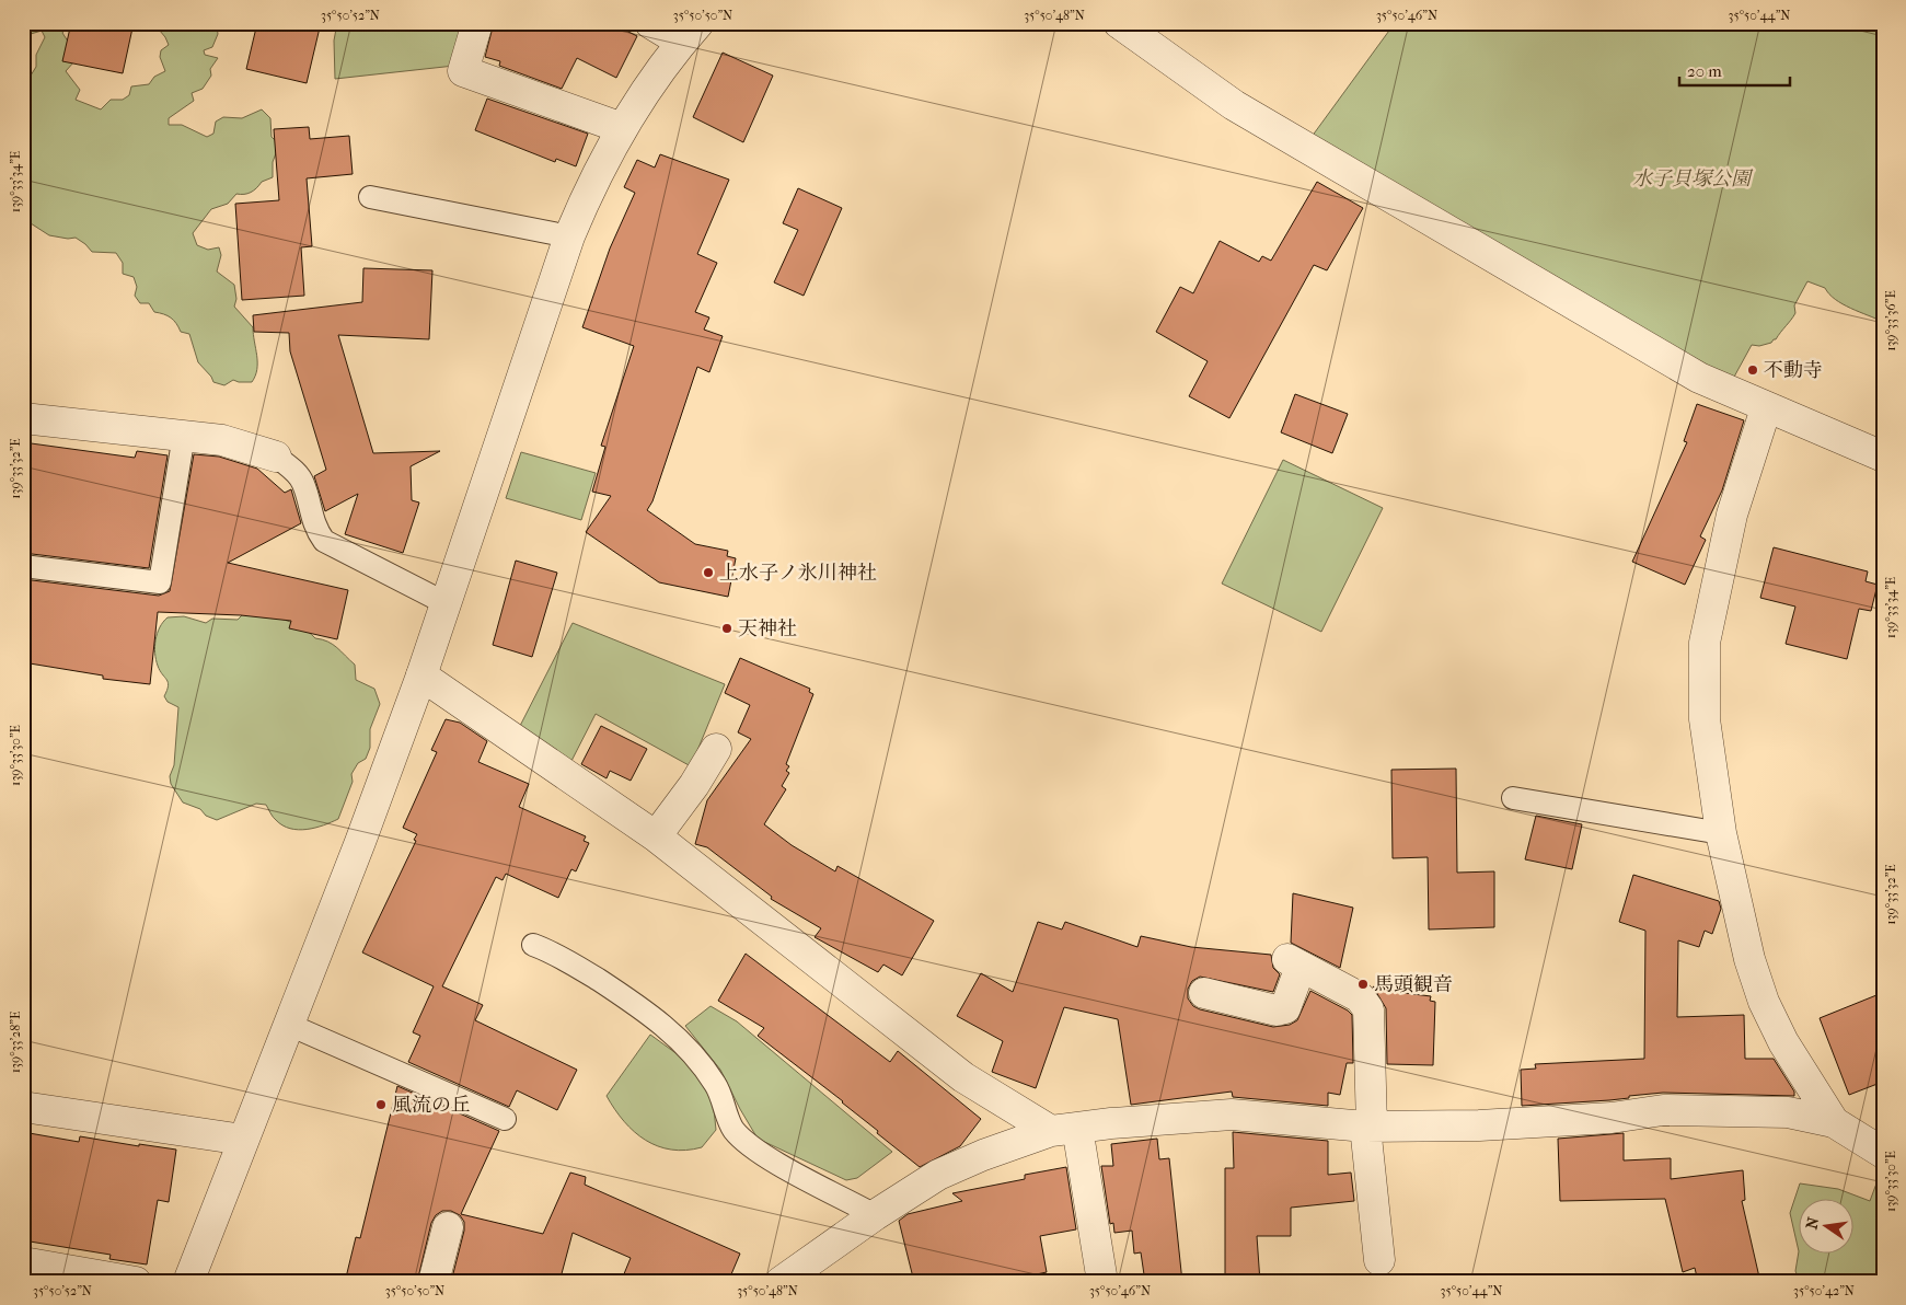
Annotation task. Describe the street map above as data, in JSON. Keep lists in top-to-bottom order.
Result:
{
  "parks": ["水子貝塚公園"],
  "places": [
    "不動寺",
    "上水子ノ氷川神社",
    "天神社",
    "馬頭観音",
    "風流の丘"
  ],
  "scale_bar": "20 m",
  "north": "left",
  "coordinates": [
    "35°50'52\"N",
    "35°50'50\"N",
    "35°50'48\"N",
    "35°50'46\"N",
    "35°50'44\"N",
    "139°33'34\"E",
    "139°33'36\"E",
    "139°33'32\"E",
    "139°33'30\"E",
    "139°33'28\"E",
    "35°50'42\"N"
  ]
}
